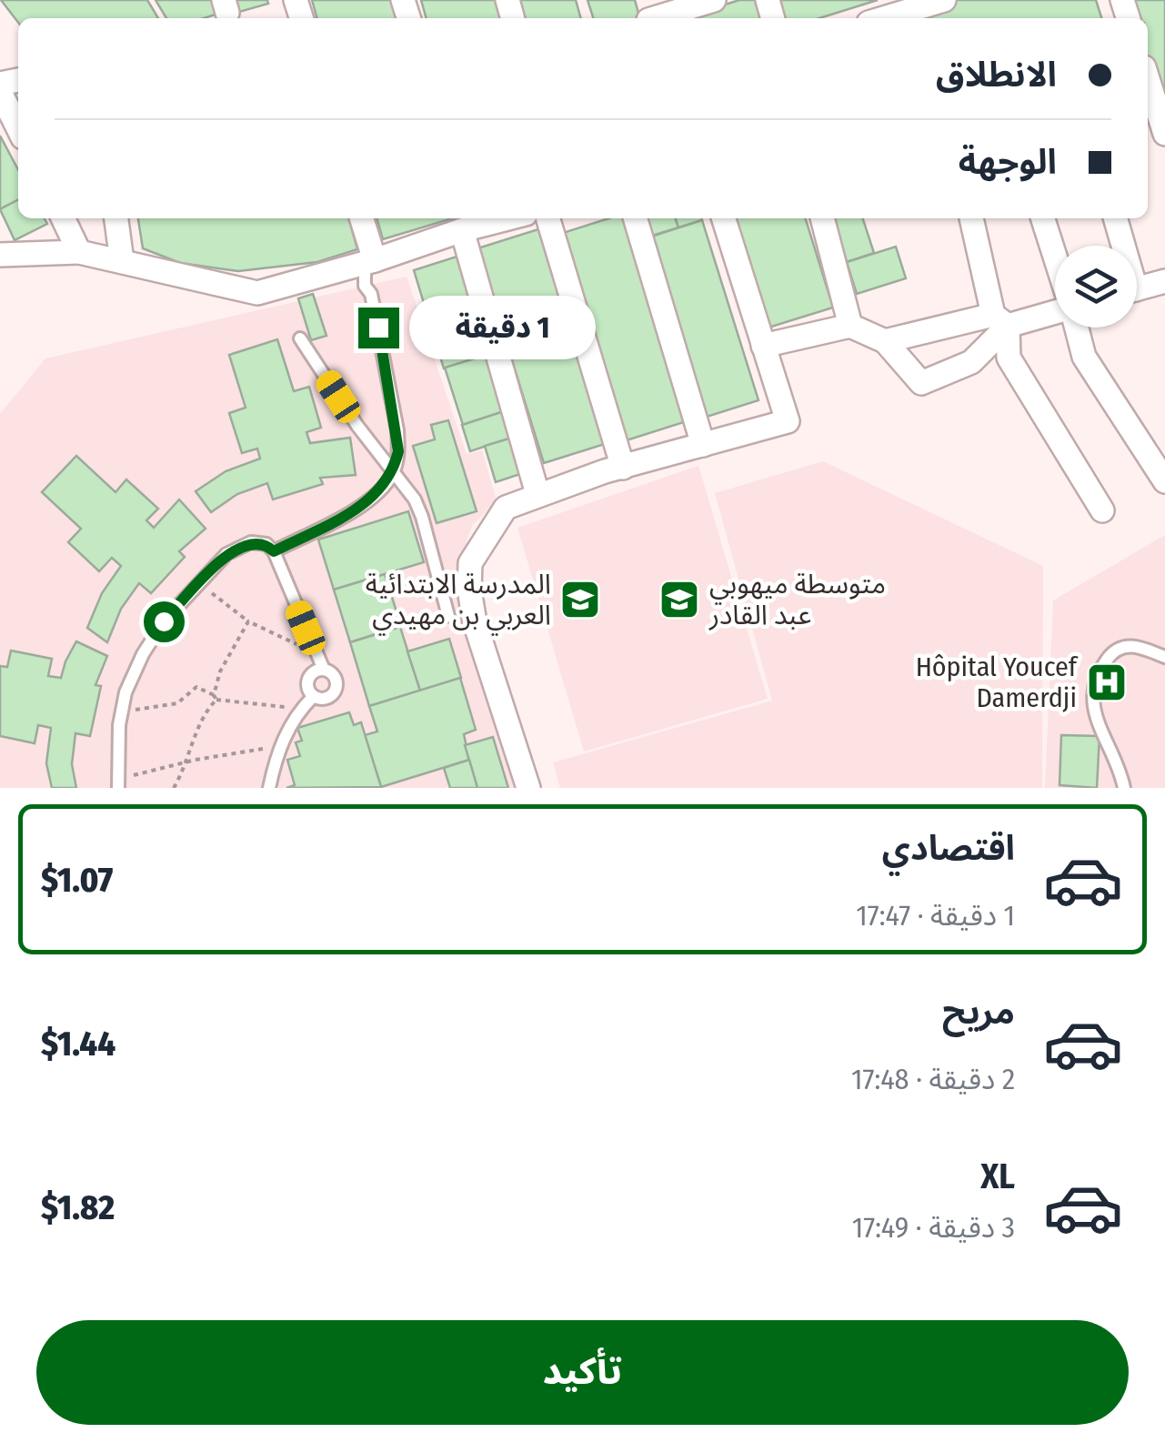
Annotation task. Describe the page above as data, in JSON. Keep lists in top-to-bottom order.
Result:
{
  "places": {
    "school or university": ["المدرسة الابتدائية العربي بن مهيدي", "متوسطة ميهوبي عبد القادر"],
    "hospital": ["Hôpital Youcef Damerdji"]
  },
  "page": {
    "banner": ["الانطلاق", "الوجهة"],
    "bubble": "1 دقيقة",
    "list": [
      {
        "name": "اقتصادي",
        "note": "1 دقيقة · 17:47",
        "value": "$1.07"
      },
      {
        "name": "مريح",
        "note": "2 دقيقة · 17:48",
        "value": "$1.44"
      },
      {
        "name": "XL",
        "note": "3 دقيقة · 17:49",
        "value": "$1.82"
      }
    ],
    "buttons": "تأكيد"
  }
}
